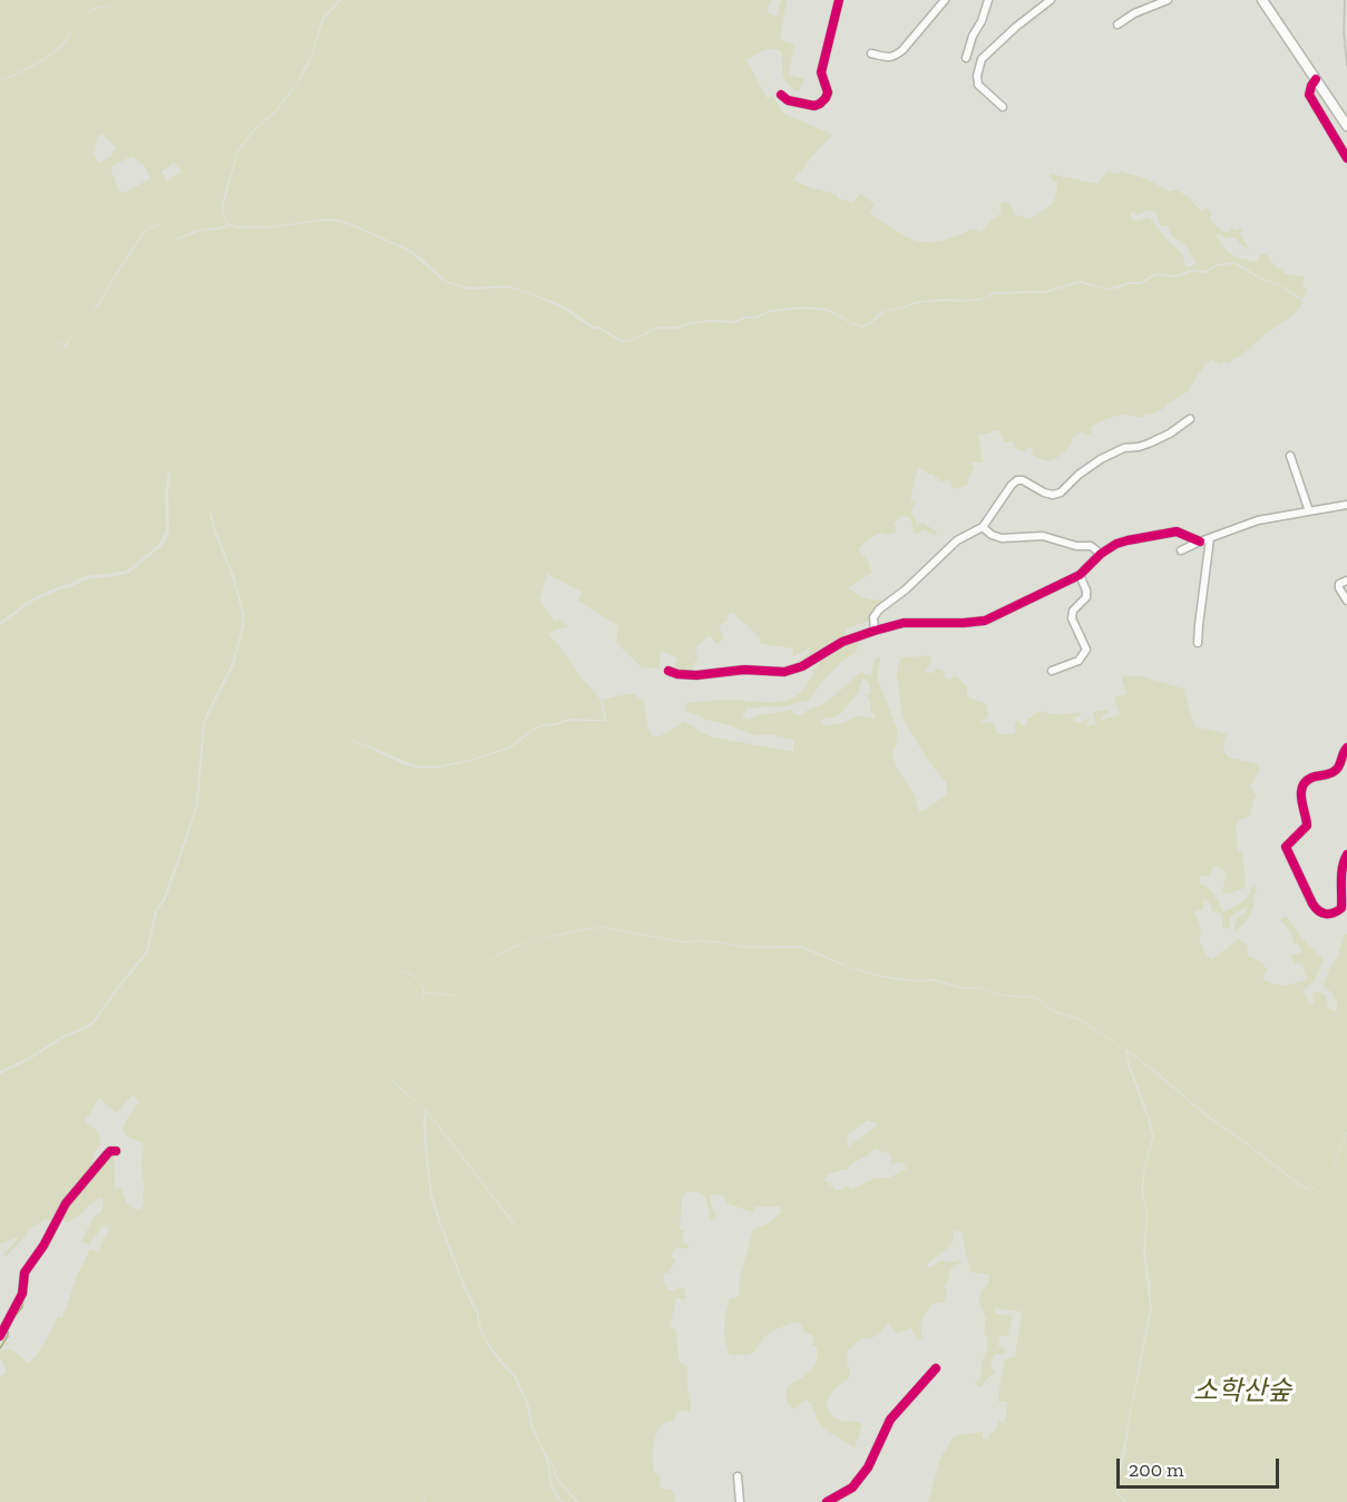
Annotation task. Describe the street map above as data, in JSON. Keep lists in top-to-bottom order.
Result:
{
  "parks": ["소학산숲"],
  "scale_bar": "200 m"
}
